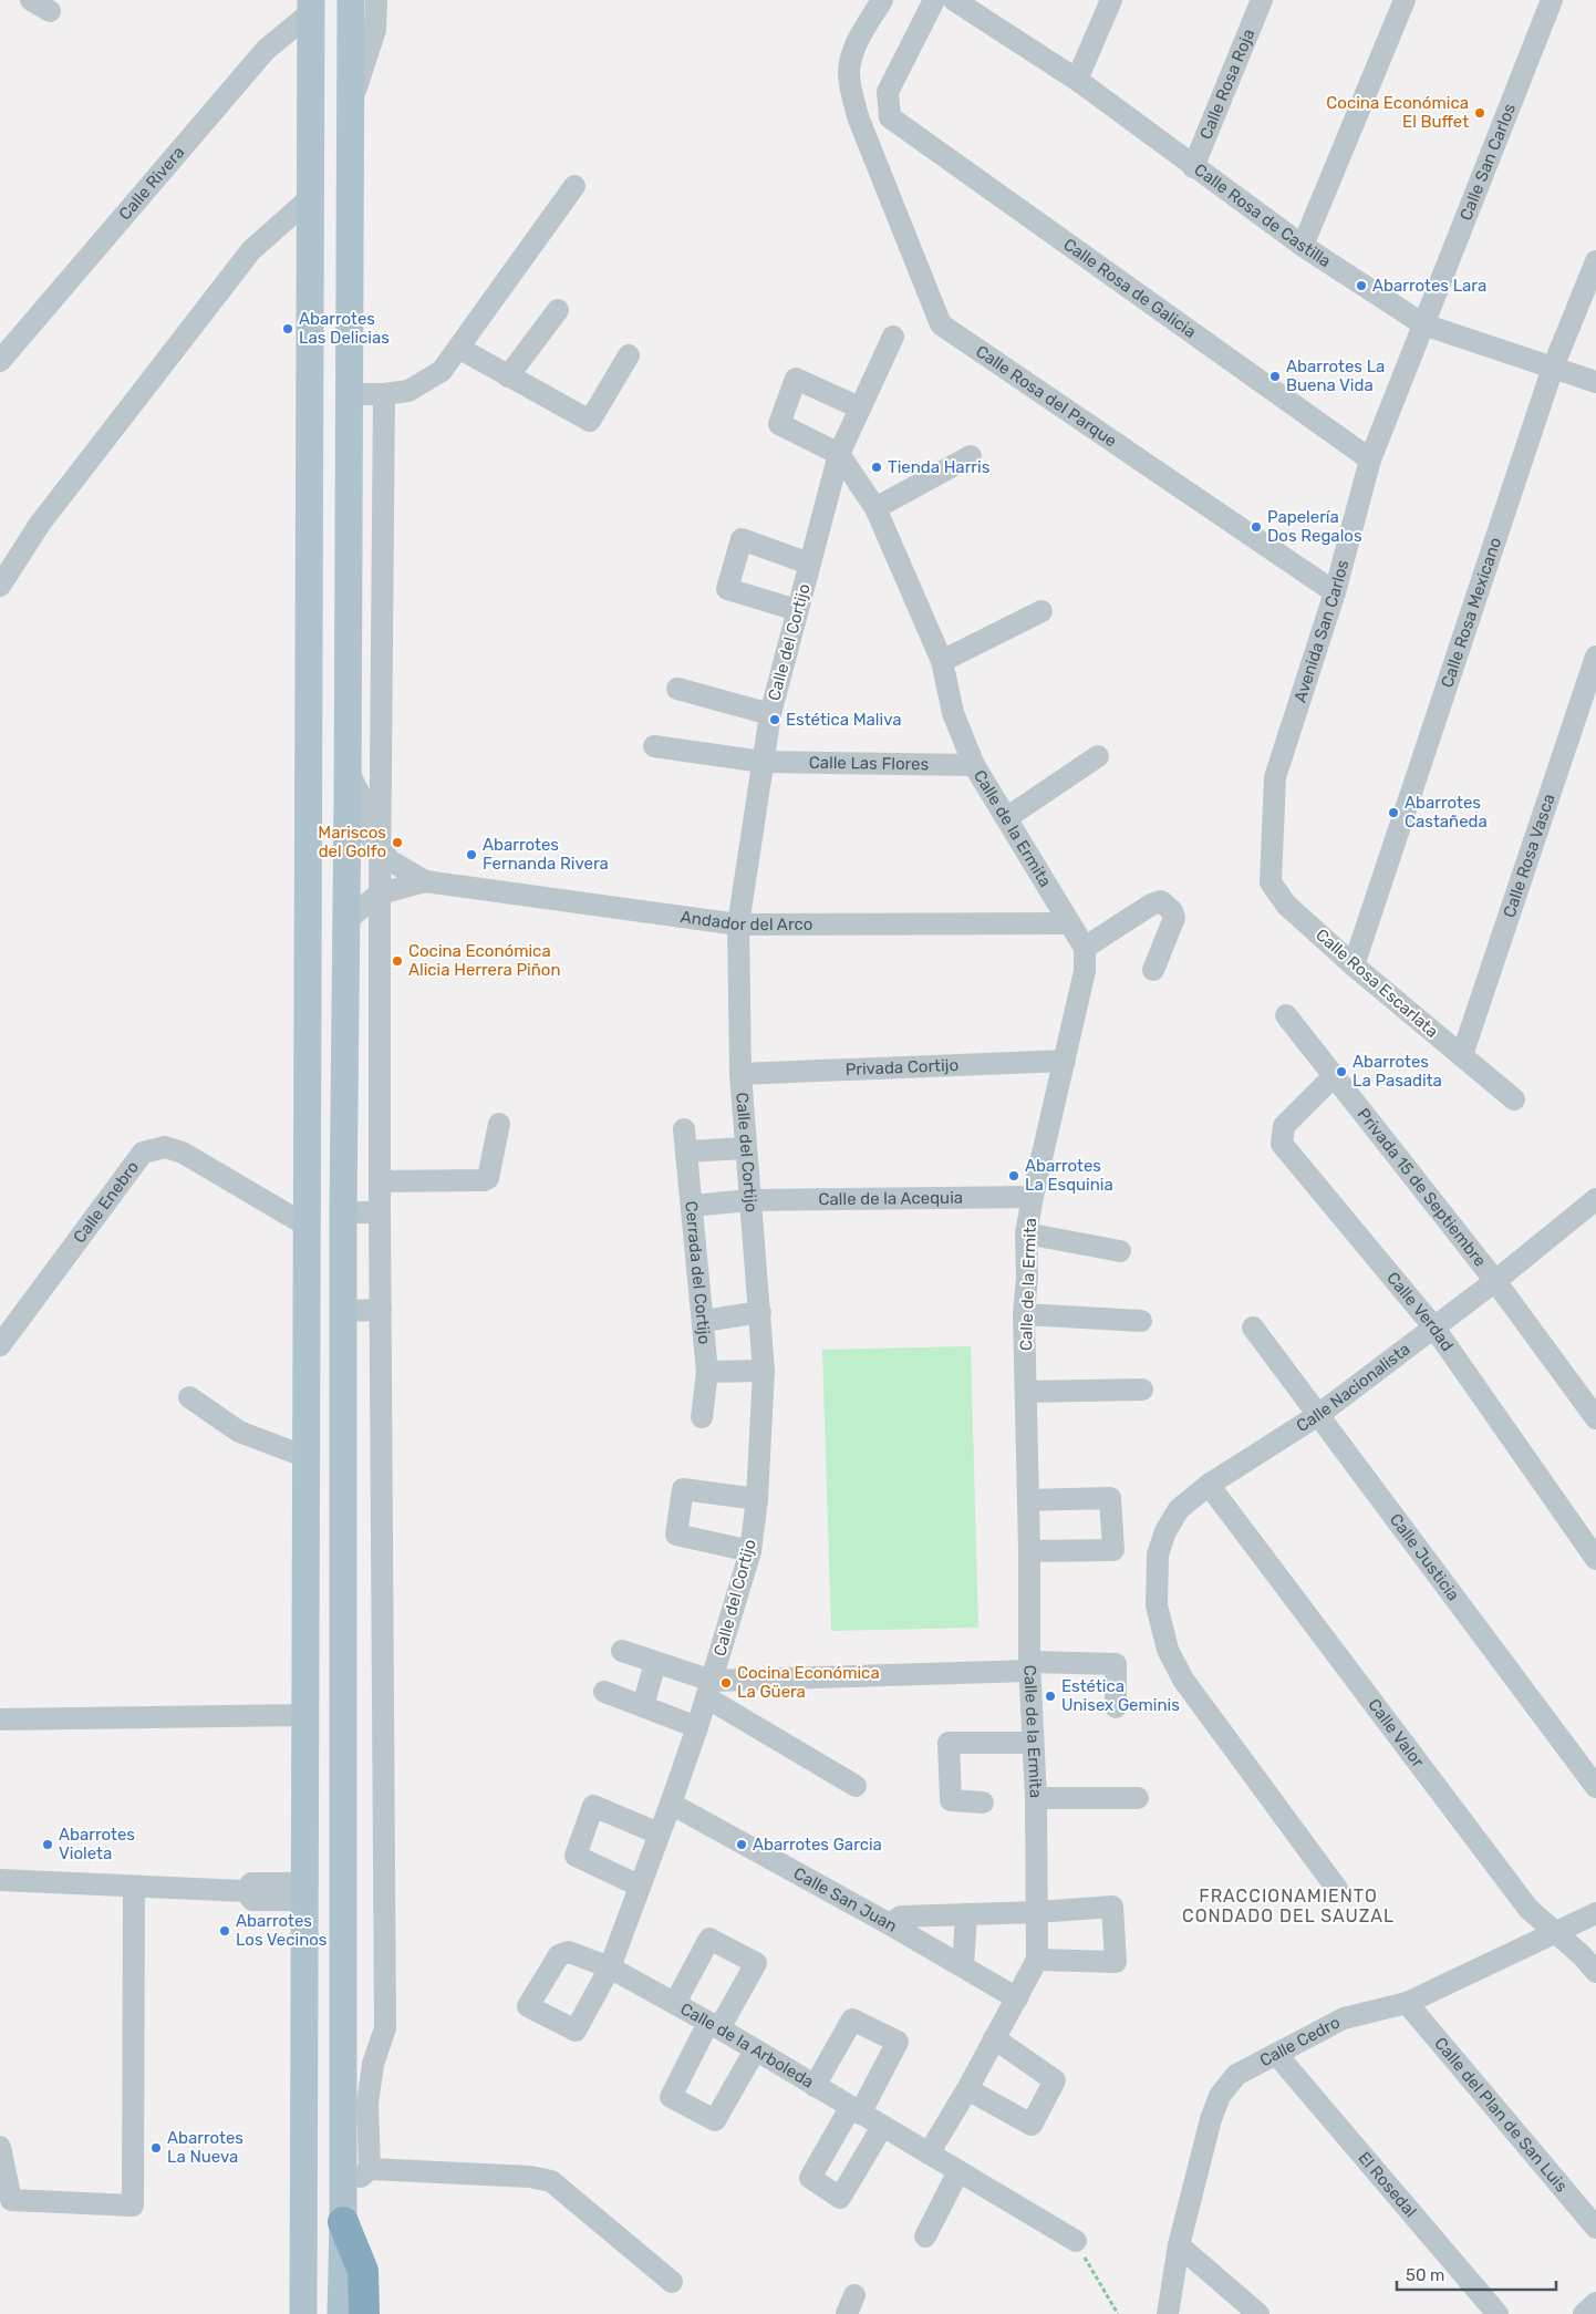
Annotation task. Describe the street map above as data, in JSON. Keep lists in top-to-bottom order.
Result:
{
  "streets": {
    "street": [
      "Calle Rosa Roja",
      "Calle San Carlos",
      "Calle Rivera",
      "Calle Rosa de Castilla",
      "Calle Rosa de Galicia",
      "Calle Rosa del Parque",
      "Calle Rosa Mexicano",
      "Avenida San Carlos",
      "Calle del Cortijo",
      "Calle Las Flores",
      "Calle de la Ermita",
      "Calle Rosa Vasca",
      "Andador del Arco",
      "Calle Rosa Escarlata",
      "Privada Cortijo",
      "Privada 15 de Septiembre",
      "Calle de la Acequia",
      "Calle Enebro",
      "Cerrada del Cortijo",
      "Calle Verdad",
      "Calle Nacionalista",
      "Calle Justicia",
      "Calle Valor",
      "Calle San Juan",
      "Calle Cedro",
      "Calle de la Arboleda",
      "Calle del Plan de San Luis",
      "El Rosedal"
    ]
  },
  "crossings": [
    ["Calle Rosa Roja", "Calle Rosa de Castilla"],
    ["Calle San Carlos", "Calle Rosa de Castilla"],
    ["Calle San Carlos", "Avenida San Carlos"],
    ["Calle Rosa de Castilla", "Calle Rosa Mexicano"],
    ["Calle Rosa de Castilla", "Avenida San Carlos"],
    ["Calle Rosa de Galicia", "Avenida San Carlos"],
    ["Calle Rosa del Parque", "Avenida San Carlos"],
    ["Calle Rosa Mexicano", "Calle Rosa Escarlata"],
    ["Avenida San Carlos", "Calle Rosa Escarlata"],
    ["Calle del Cortijo", "Calle Las Flores"],
    ["Calle del Cortijo", "Calle de la Ermita"],
    ["Calle del Cortijo", "Andador del Arco"],
    ["Calle del Cortijo", "Privada Cortijo"],
    ["Calle del Cortijo", "Calle de la Acequia"],
    ["Calle del Cortijo", "Calle San Juan"],
    ["Calle del Cortijo", "Calle de la Arboleda"],
    ["Calle Las Flores", "Calle de la Ermita"],
    ["Calle de la Ermita", "Andador del Arco"],
    ["Calle de la Ermita", "Privada Cortijo"],
    ["Calle de la Ermita", "Calle de la Acequia"],
    ["Calle de la Ermita", "Calle San Juan"],
    ["Calle de la Ermita", "Calle de la Arboleda"],
    ["Calle Rosa Vasca", "Calle Rosa Escarlata"],
    ["Privada 15 de Septiembre", "Calle Verdad"],
    ["Privada 15 de Septiembre", "Calle Nacionalista"],
    ["Calle de la Acequia", "Cerrada del Cortijo"],
    ["Calle Verdad", "Calle Nacionalista"],
    ["Calle Nacionalista", "Calle Justicia"],
    ["Calle Nacionalista", "Calle Valor"],
    ["Calle Valor", "Calle Cedro"],
    ["Calle Cedro", "Calle del Plan de San Luis"],
    ["Calle Cedro", "El Rosedal"]
  ],
  "districts": ["FRACCIONAMIENTO CONDADO DEL SAUZAL"],
  "places": [
    "Cocina Económica El Buffet",
    "Abarrotes Lara",
    "Abarrotes Las Delicias",
    "Abarrotes La Buena Vida",
    "Tienda Harris",
    "Papelería Dos Regalos",
    "Estética Maliva",
    "Abarrotes Castañeda",
    "Mariscos del Golfo",
    "Abarrotes Fernanda Rivera",
    "Cocina Económica Alicia Herrera Piñon",
    "Abarrotes La Pasadita",
    "Abarrotes La Esquinia",
    "Cocina Económica La Güera",
    "Estética Unisex Geminis",
    "Abarrotes Violeta",
    "Abarrotes Garcia",
    "Abarrotes Los Vecinos",
    "Abarrotes La Nueva"
  ],
  "scale_bar": "50 m"
}
